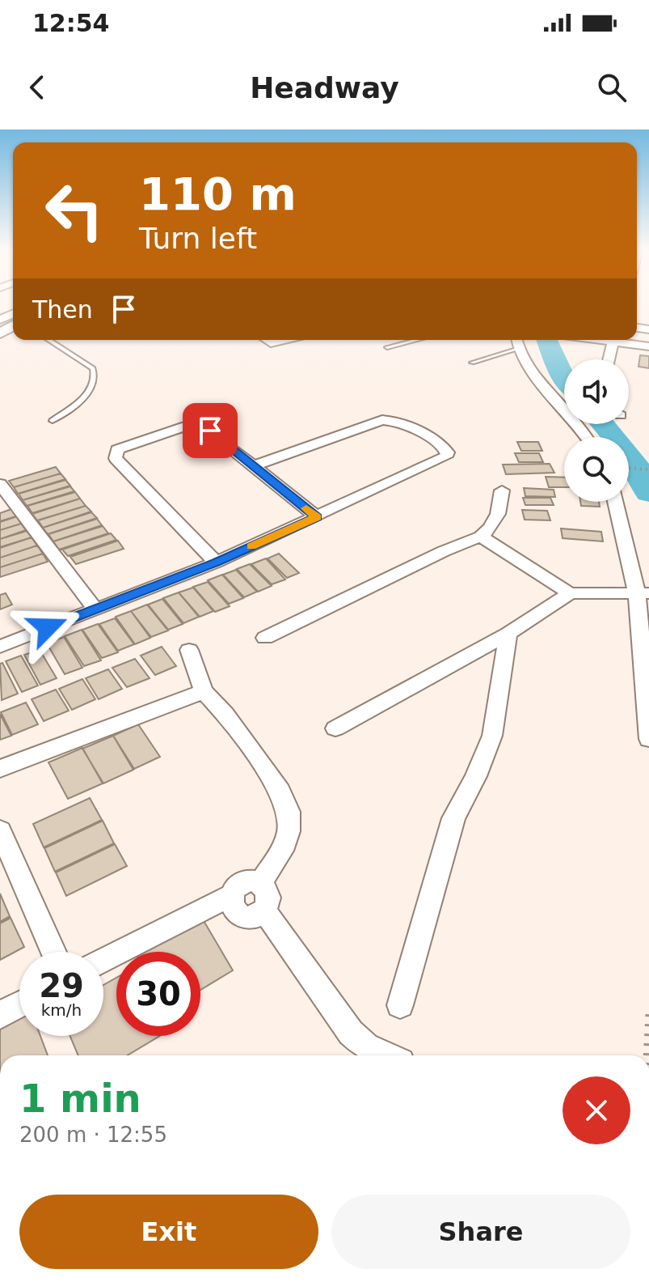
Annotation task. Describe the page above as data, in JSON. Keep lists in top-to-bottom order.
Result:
{
  "page": {
    "status": "12:54",
    "header": "Headway",
    "turn": ["110 m", "Turn left"],
    "then": "Then",
    "speed": "29 km/h",
    "limit": "30",
    "heading": ["1 min", "200 m · 12:55"],
    "buttons": ["Exit", "Share"]
  }
}
